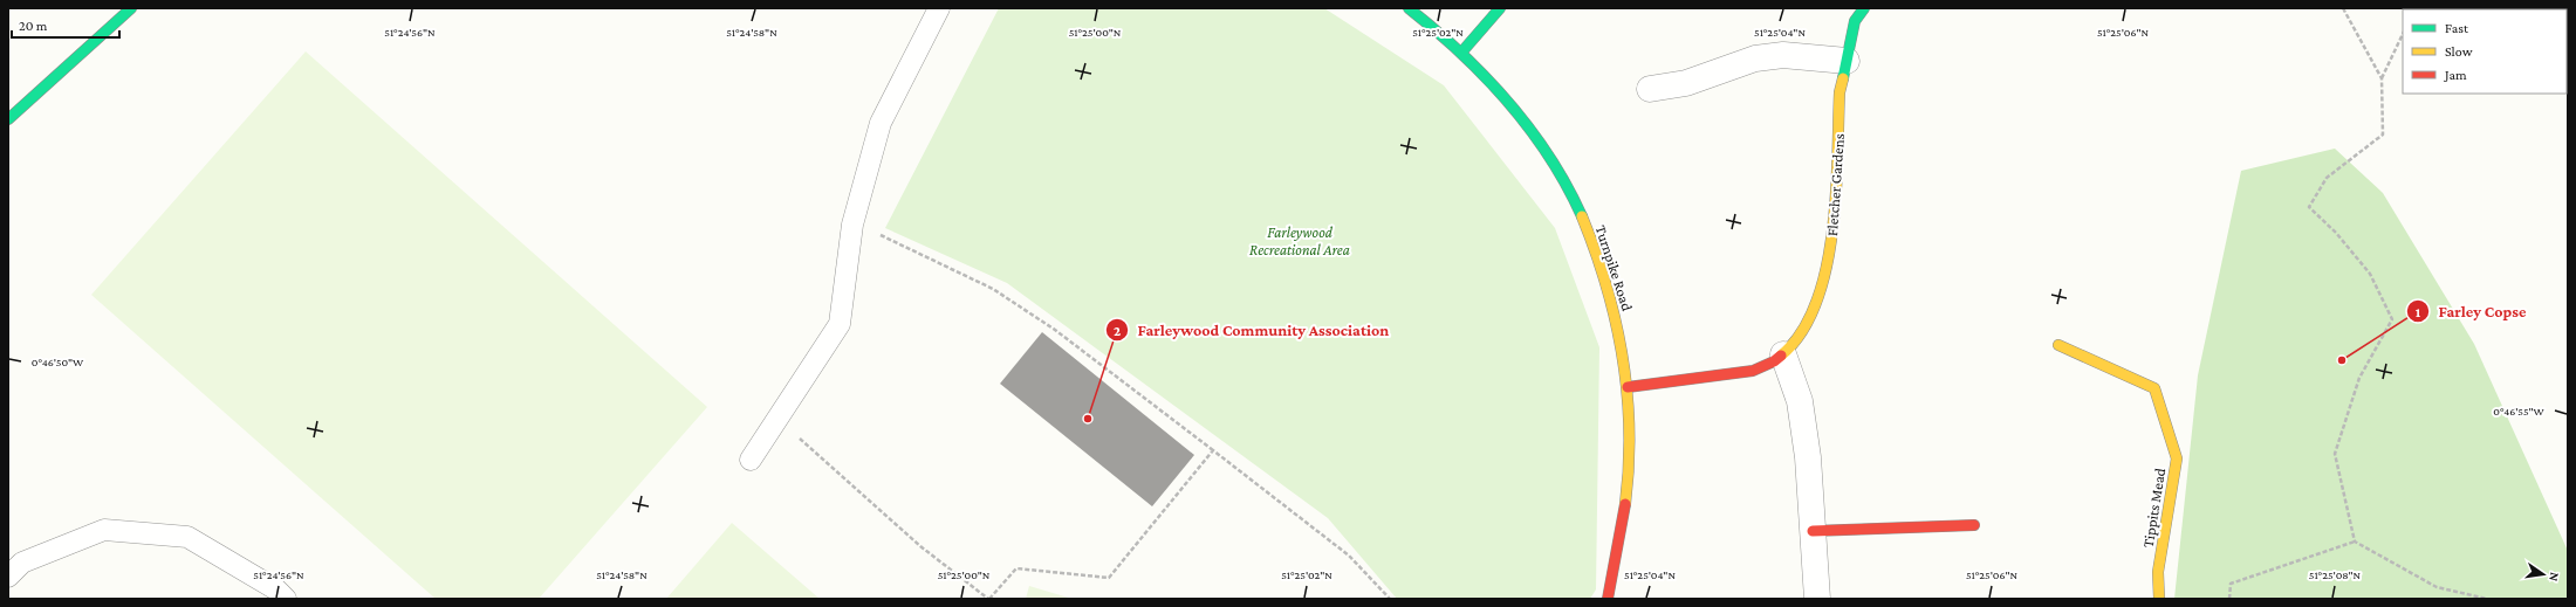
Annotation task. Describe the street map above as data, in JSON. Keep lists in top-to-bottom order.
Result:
{
  "streets": {
    "street": ["Fletcher Gardens", "Turnpike Road", "Tippits Mead"]
  },
  "crossings": [
    ["Fletcher Gardens", "Turnpike Road"]
  ],
  "parks": ["Farleywood Recreational Area"],
  "places": ["Farley Copse", "Farleywood Community Association"],
  "legend": ["Fast", "Slow", "Jam"],
  "scale_bar": "20 m",
  "north": "right",
  "coordinates": [
    "51°24'56\"N",
    "51°24'58\"N",
    "51°25'00\"N",
    "51°25'02\"N",
    "51°25'04\"N",
    "51°25'06\"N",
    "0°46'50\"W",
    "0°46'55\"W",
    "51°25'08\"N"
  ]
}
